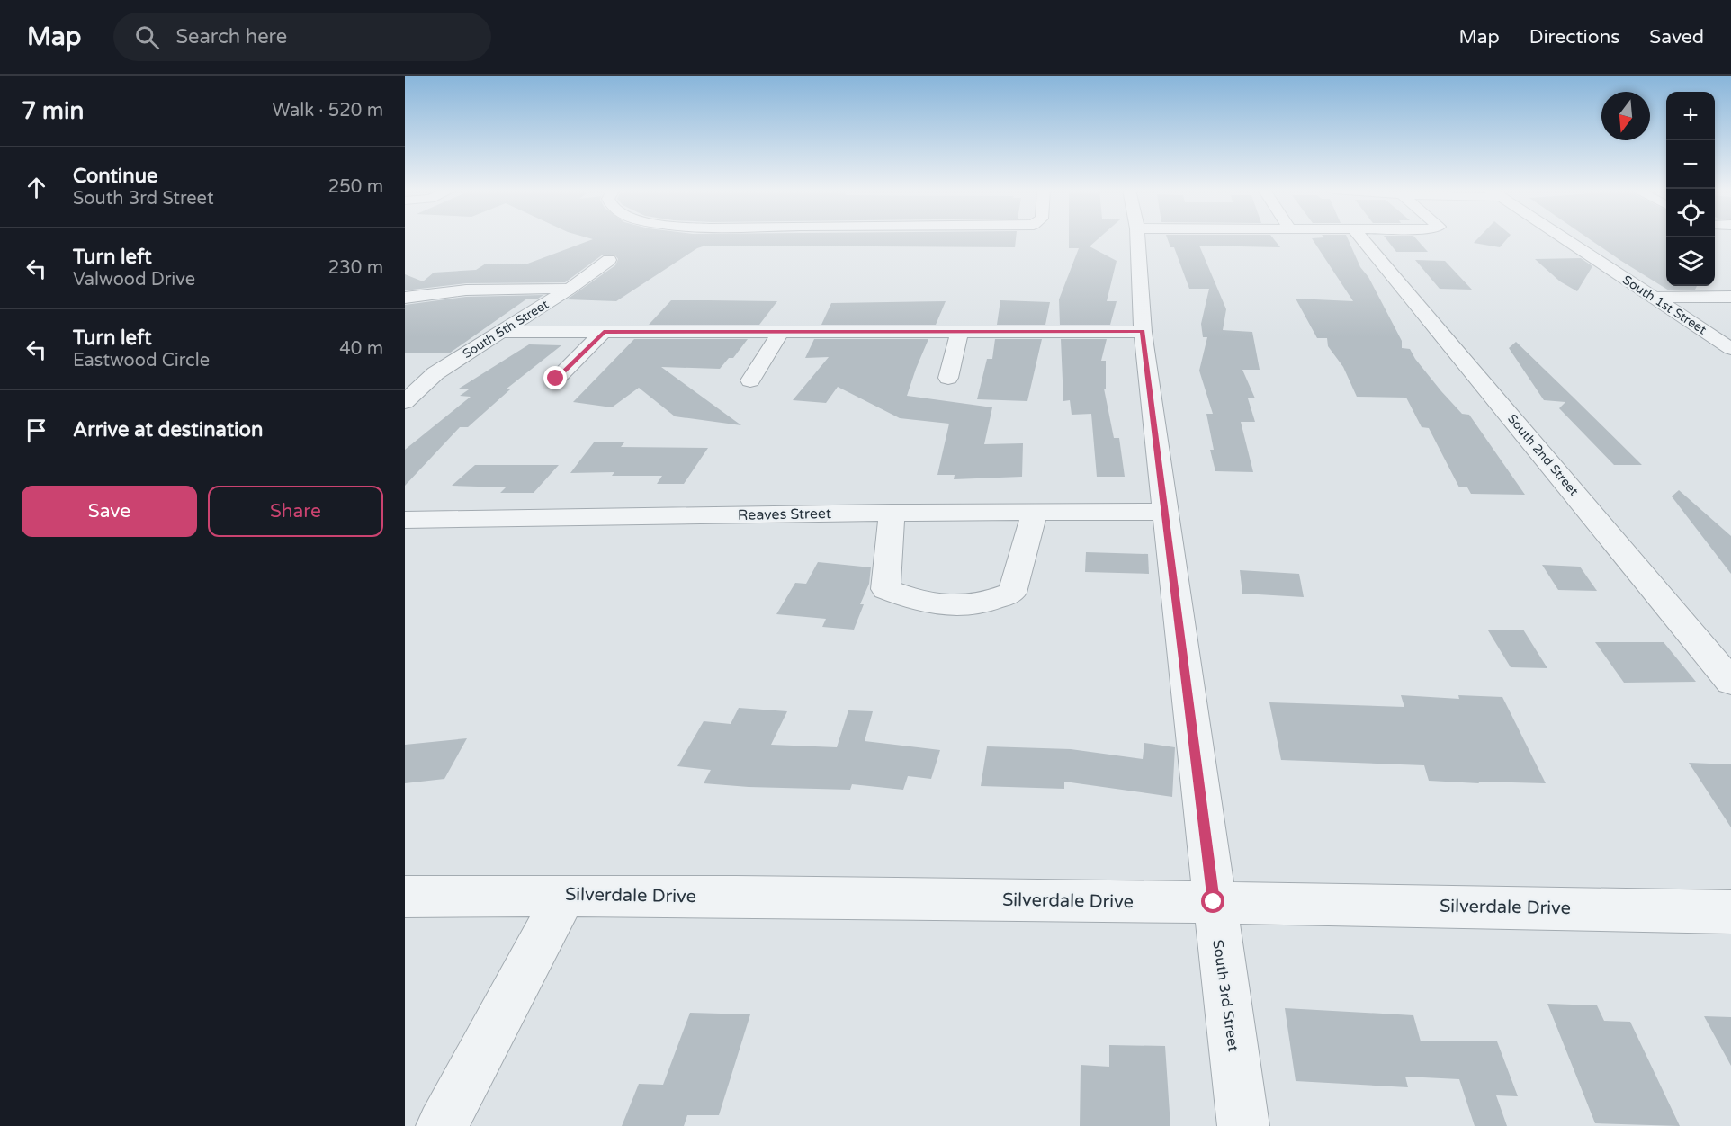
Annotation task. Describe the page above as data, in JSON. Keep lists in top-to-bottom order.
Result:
{
  "streets": {
    "street": [
      "South 1st Street",
      "South 5th Street",
      "South 2nd Street",
      "Reaves Street",
      "Silverdale Drive",
      "South 3rd Street"
    ]
  },
  "crossings": [
    ["Reaves Street", "South 3rd Street"],
    ["Silverdale Drive", "South 3rd Street"]
  ],
  "north": "bottom",
  "page": {
    "header": "Map",
    "search": "Search here",
    "nav": ["Map", "Directions", "Saved"],
    "heading": ["7 min", "Walk · 520 m"],
    "map_buttons": ["+", "−"],
    "list": [
      ["Continue", "South 3rd Street", "250 m"],
      ["Turn left", "Valwood Drive", "230 m"],
      ["Turn left", "Eastwood Circle", "40 m"],
      "Arrive at destination"
    ],
    "buttons": ["Save", "Share"]
  }
}
